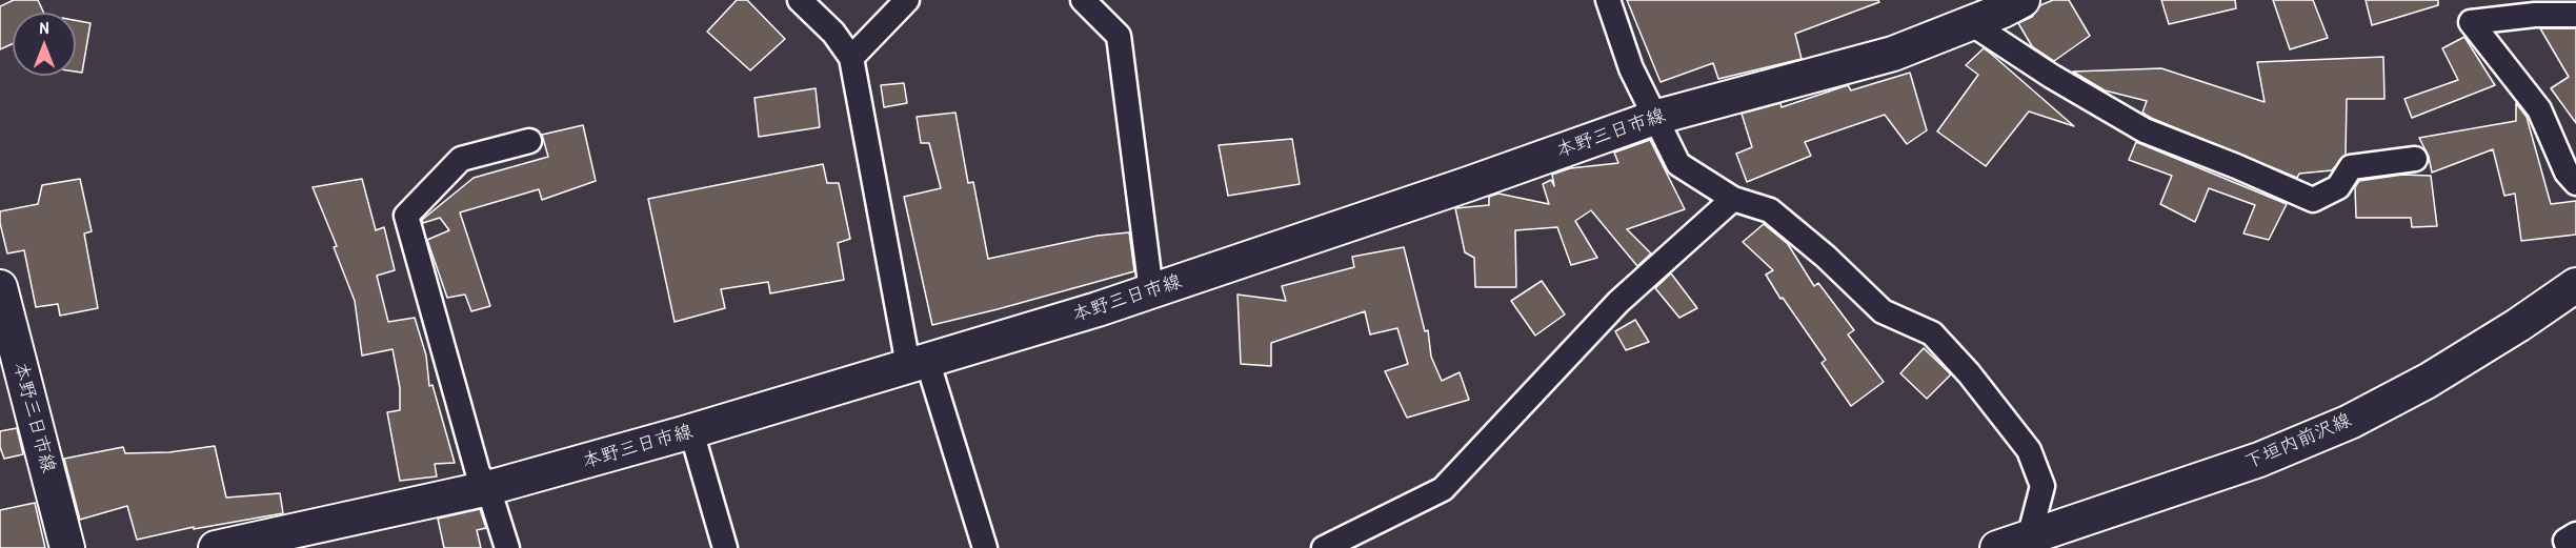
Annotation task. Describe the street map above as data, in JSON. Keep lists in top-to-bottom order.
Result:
{
  "streets": {
    "main road": ["本野三日市線", "下垣内前沢線"]
  },
  "north": "top"
}
